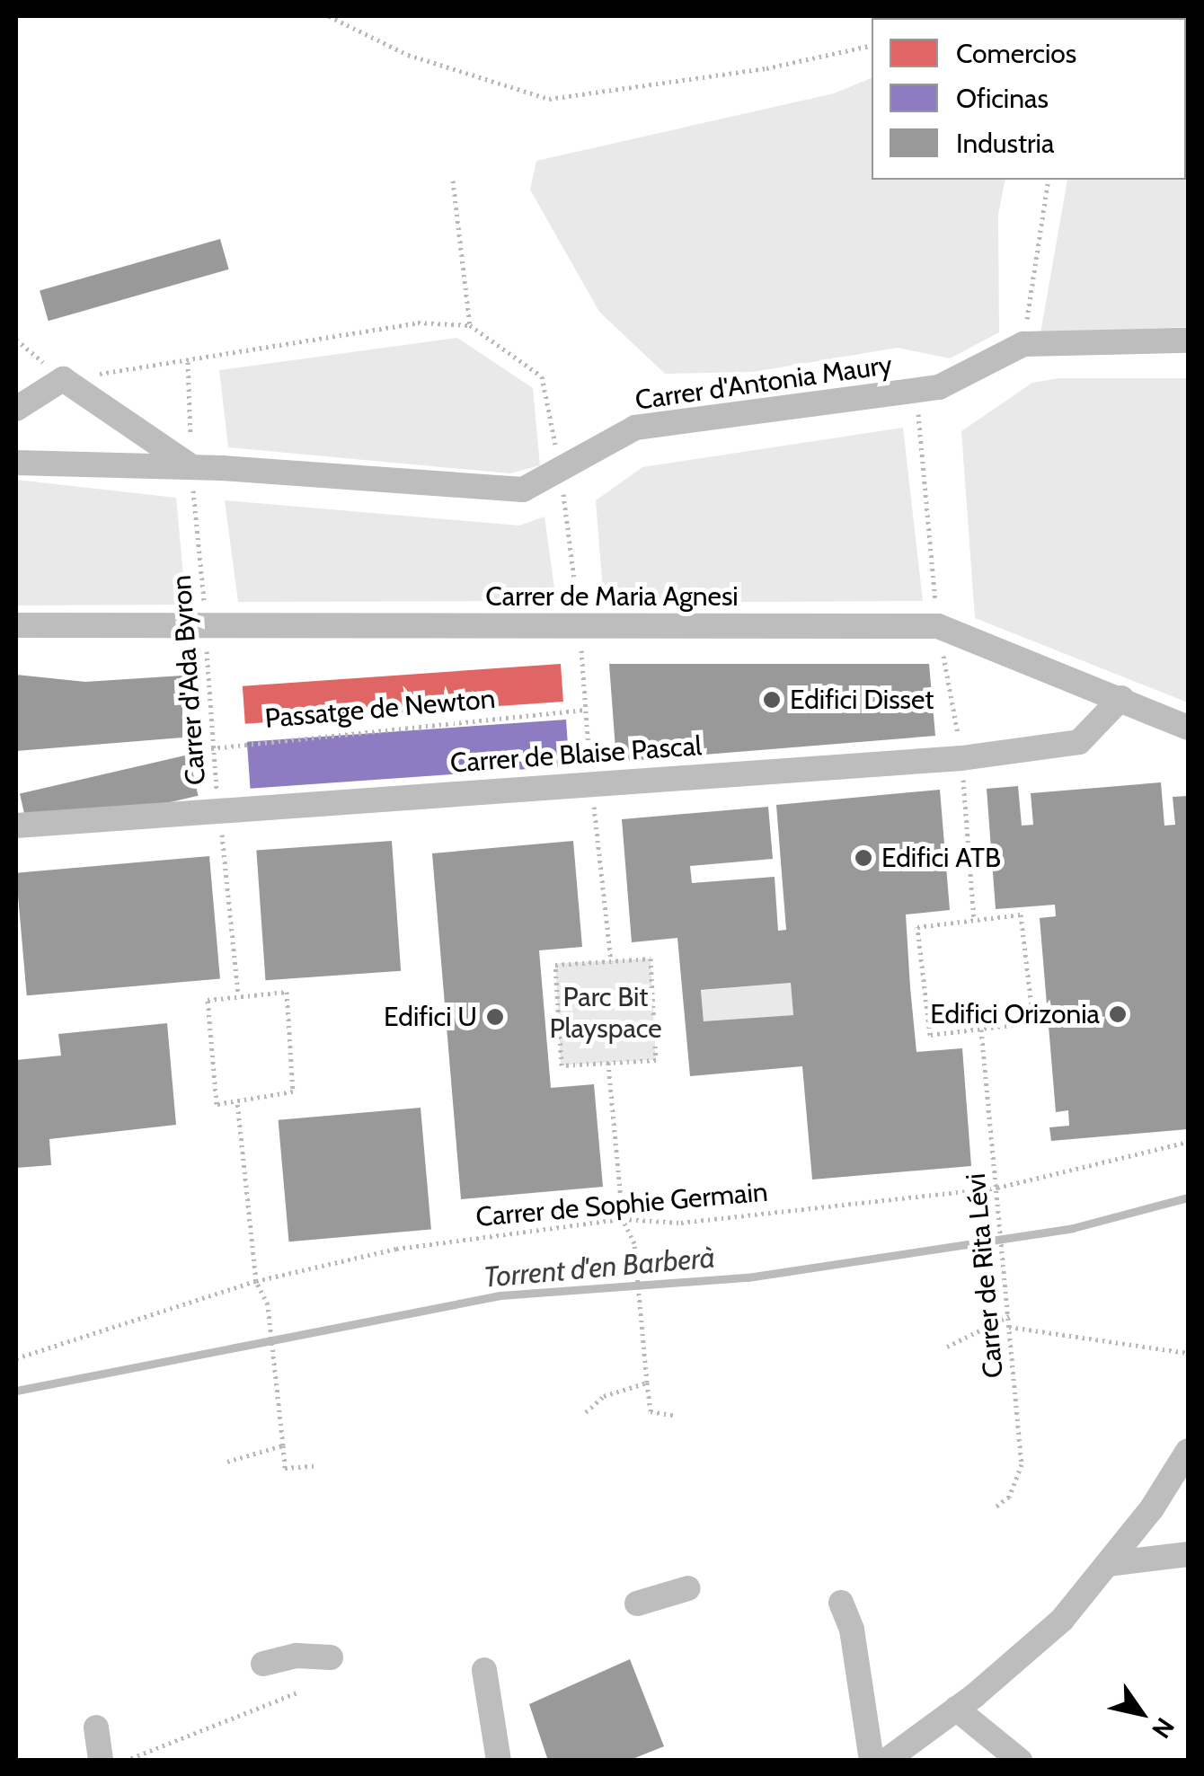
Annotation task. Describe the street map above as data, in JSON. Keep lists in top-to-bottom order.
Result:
{
  "streets": {
    "street": ["Carrer d'Antonia Maury", "Carrer de Maria Agnesi", "Carrer de Blaise Pascal"],
    "path": [
      "Carrer d'Ada Byron",
      "Passatge de Newton",
      "Carrer de Sophie Germain",
      "Carrer de Rita Lévi"
    ]
  },
  "crossings": [
    ["Carrer d'Antonia Maury", "Carrer d'Ada Byron"],
    ["Carrer de Maria Agnesi", "Carrer d'Ada Byron"],
    ["Carrer de Maria Agnesi", "Carrer de Blaise Pascal"],
    ["Carrer d'Ada Byron", "Passatge de Newton"],
    ["Carrer d'Ada Byron", "Carrer de Blaise Pascal"],
    ["Carrer de Sophie Germain", "Carrer de Rita Lévi"]
  ],
  "water": ["Torrent d'en Barberà"],
  "parks": ["Parc Bit Playspace"],
  "places": [
    "Edifici Disset",
    "Edifici ATB",
    "Edifici Orizonia",
    "Edifici U"
  ],
  "legend": ["Comercios", "Oficinas", "Industria"],
  "north": "bottom right"
}
